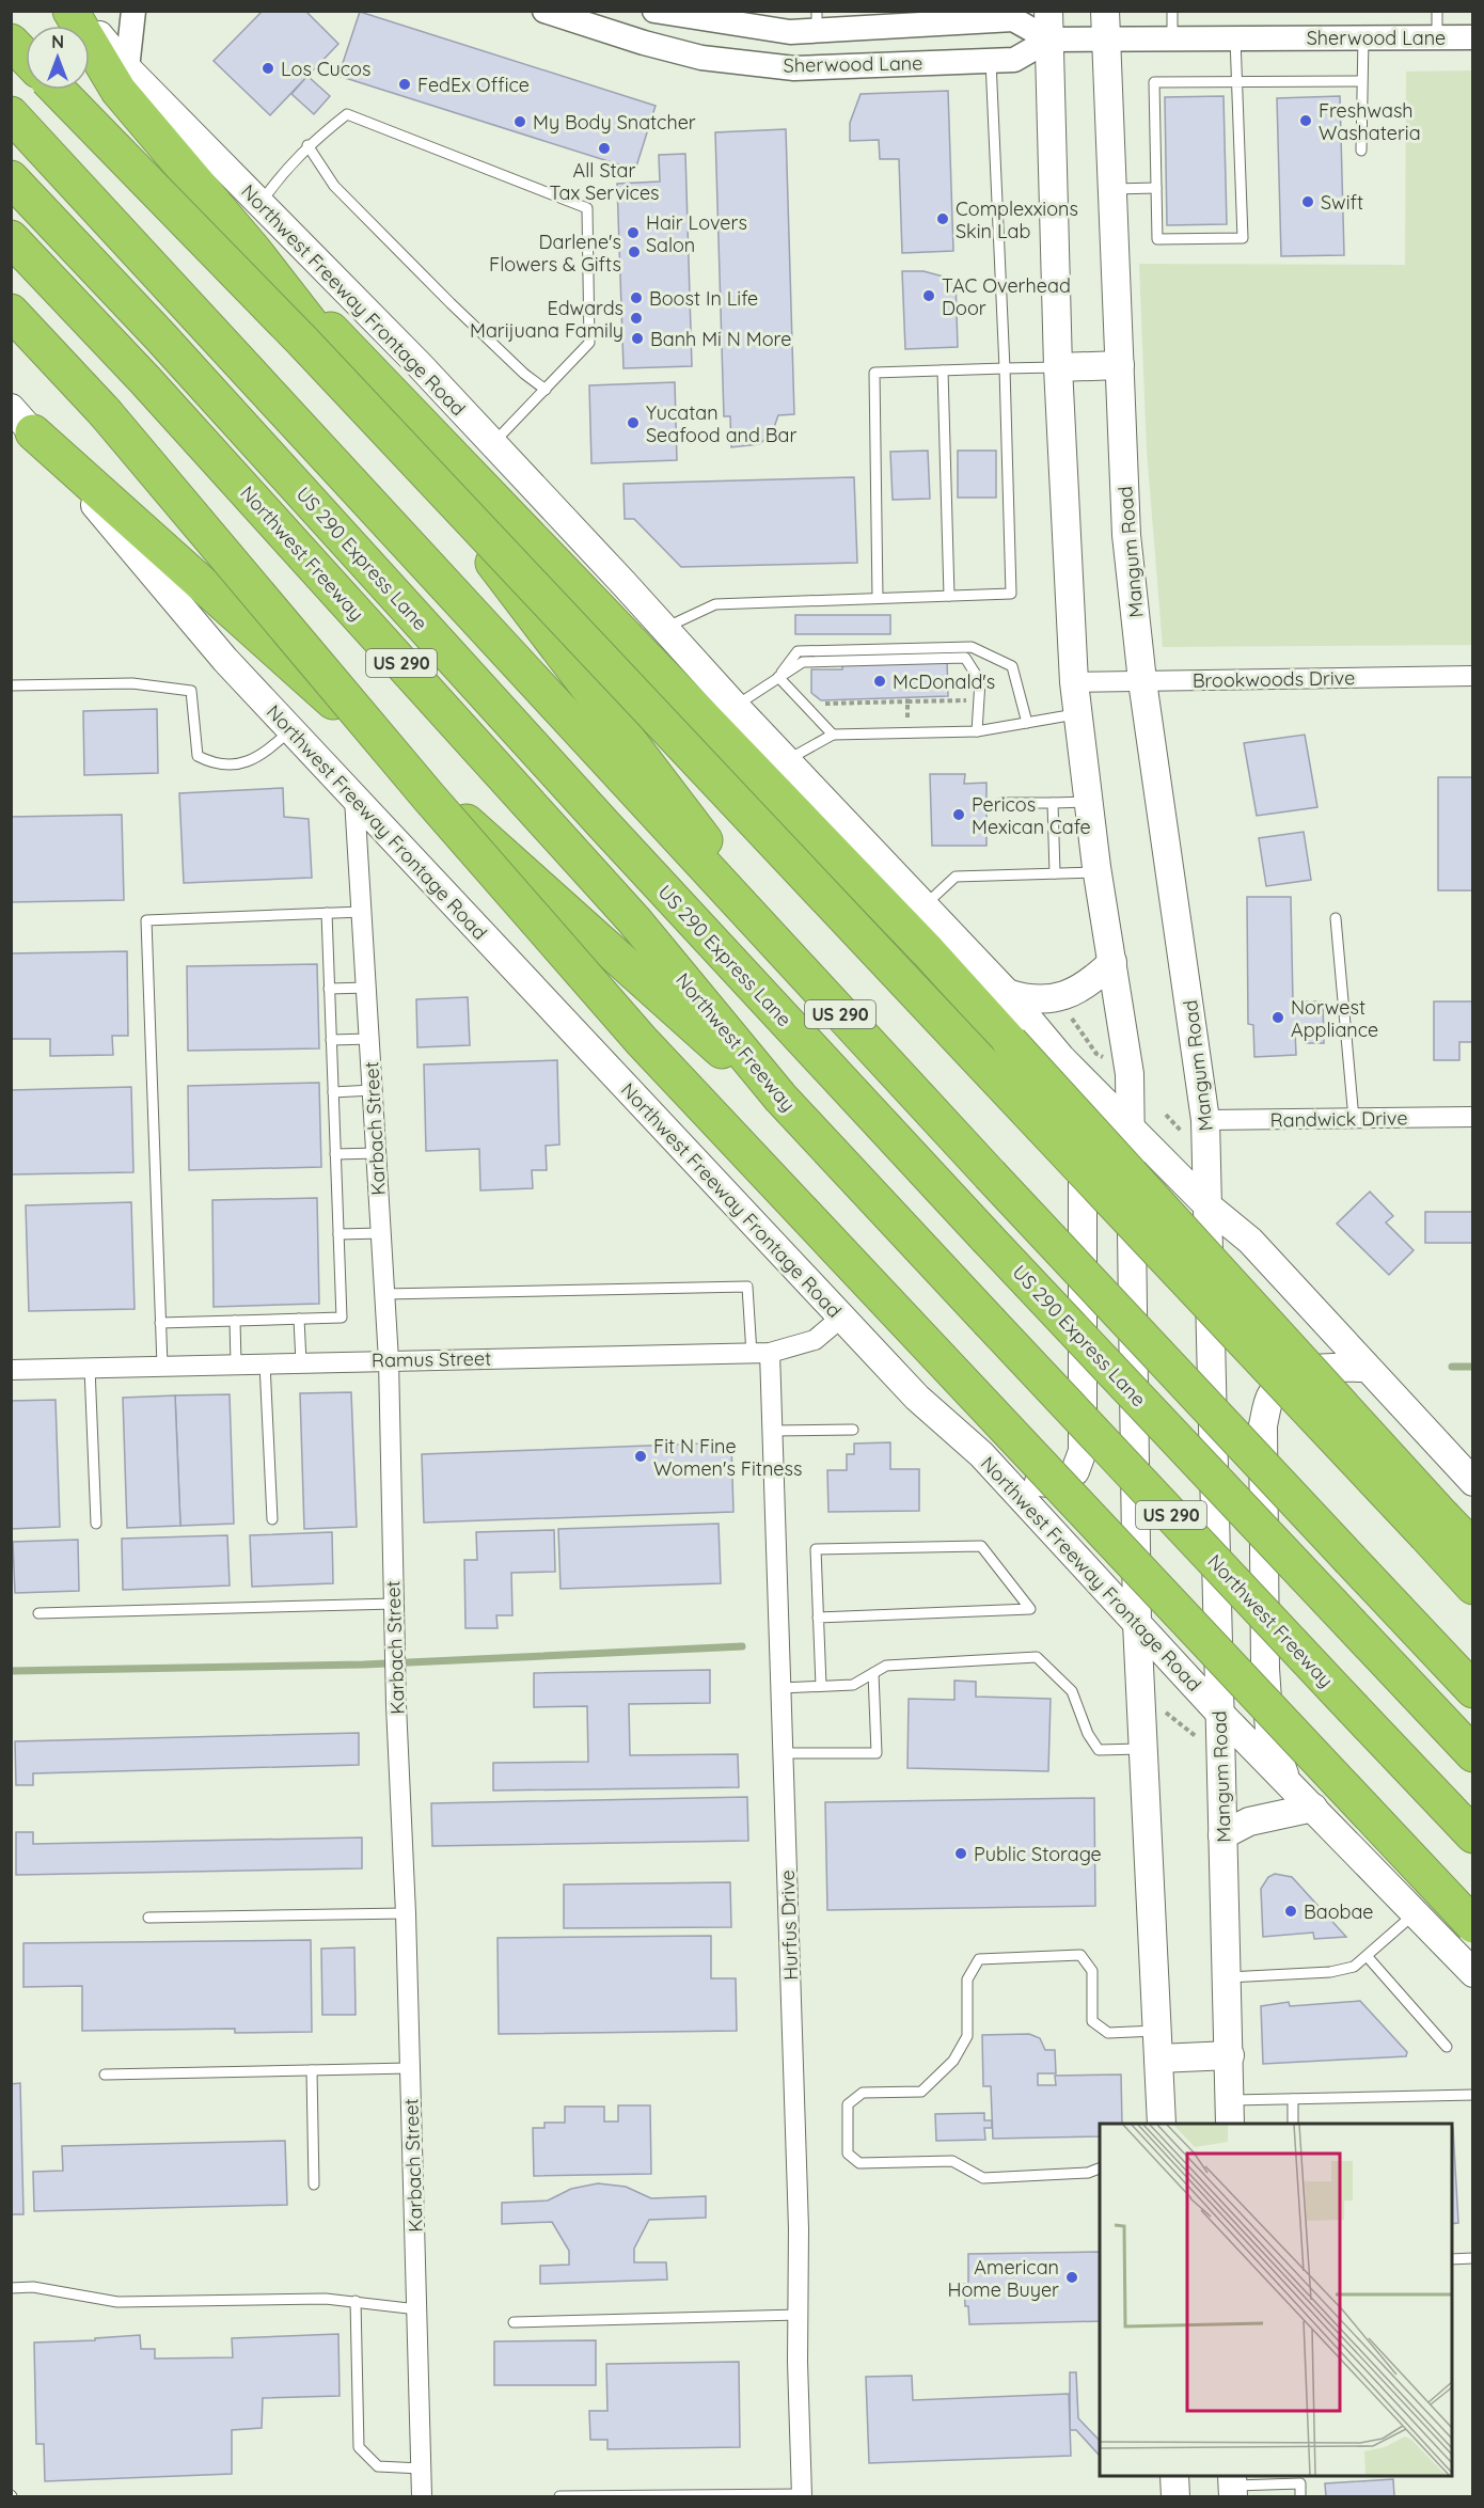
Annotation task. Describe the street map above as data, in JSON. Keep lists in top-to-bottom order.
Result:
{
  "streets": {
    "highway": ["Northwest Freeway", "US 290 Express Lane", "US 290"],
    "main road": ["Northwest Freeway Frontage Road", "Mangum Road"],
    "street": [
      "Sherwood Lane",
      "Brookwoods Drive",
      "Randwick Drive",
      "Karbach Street",
      "Ramus Street",
      "Hurfus Drive"
    ]
  },
  "crossings": [
    ["Sherwood Lane", "Mangum Road"],
    ["Northwest Freeway Frontage Road", "Mangum Road"],
    ["Northwest Freeway Frontage Road", "Karbach Street"],
    ["Northwest Freeway Frontage Road", "Ramus Street"],
    ["Mangum Road", "Brookwoods Drive"],
    ["Mangum Road", "Randwick Drive"],
    ["Karbach Street", "Ramus Street"],
    ["Ramus Street", "Hurfus Drive"]
  ],
  "places": [
    "Los Cucos",
    "FedEx Office",
    "Freshwash Washateria",
    "My Body Snatcher",
    "All Star Tax Services",
    "Swift",
    "Complexxions Skin Lab",
    "Hair Lovers Salon",
    "Darlene's Flowers & Gifts",
    "TAC Overhead Door",
    "Boost In Life",
    "Edwards Marijuana Family",
    "Banh Mi N More",
    "Yucatan Seafood and Bar",
    "McDonald's",
    "Pericos Mexican Cafe",
    "Norwest Appliance",
    "Fit N Fine Women's Fitness",
    "Public Storage",
    "Baobae",
    "American Home Buyer"
  ],
  "north": "top"
}
